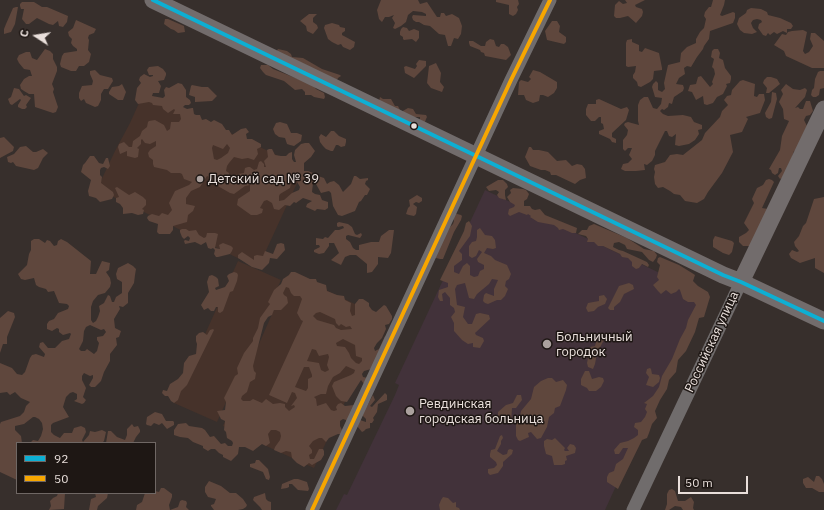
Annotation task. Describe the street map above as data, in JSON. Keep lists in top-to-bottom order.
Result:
{
  "streets": {
    "main road": ["Российская улица"]
  },
  "places": ["Детский сад № 39", "Больничный городок", "Ревдинская городская больница"],
  "lines": ["transit line 92", "transit line 50"],
  "legend": ["92", "50"],
  "scale_bar": "50 m",
  "north": "left"
}
